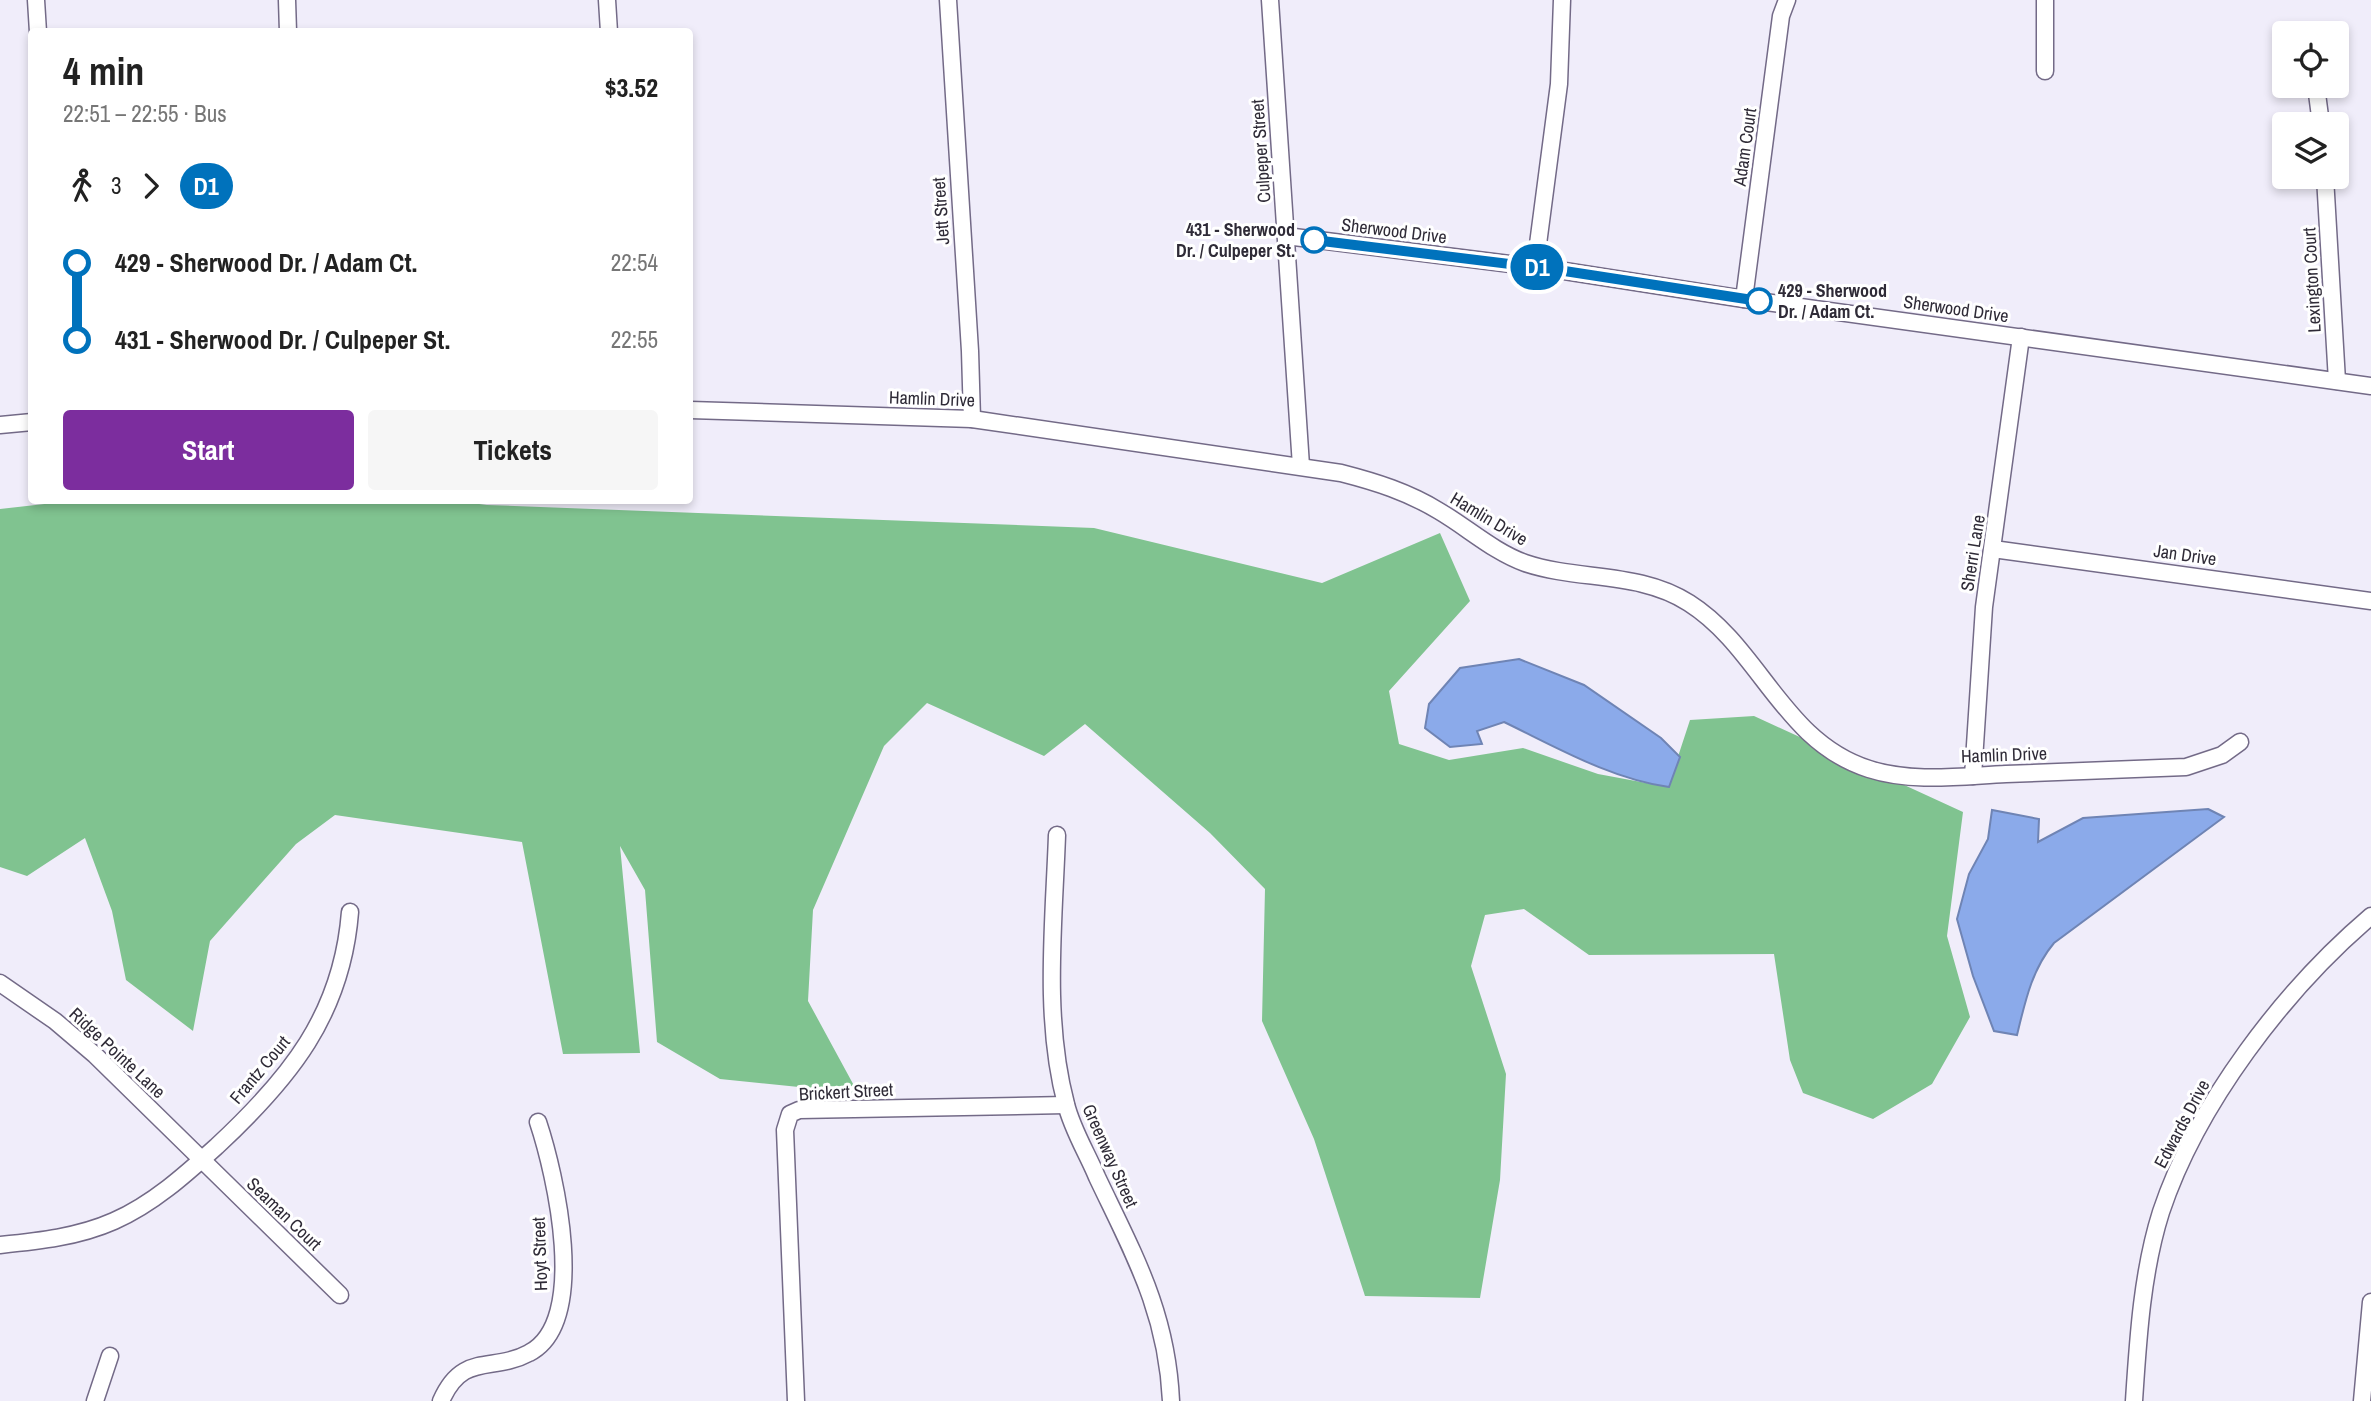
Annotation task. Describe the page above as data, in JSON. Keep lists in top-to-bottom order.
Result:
{
  "streets": {
    "street": [
      "Adam Court",
      "Culpeper Street",
      "Jett Street",
      "Sherwood Drive",
      "Lexington Court",
      "Hamlin Drive",
      "Sherri Lane",
      "Jan Drive",
      "Ridge Pointe Lane",
      "Frantz Court",
      "Brickert Street",
      "Edwards Drive",
      "Greenway Street",
      "Seaman Court",
      "Hoyt Street"
    ]
  },
  "crossings": [
    ["Adam Court", "Sherwood Drive"],
    ["Culpeper Street", "Sherwood Drive"],
    ["Culpeper Street", "Hamlin Drive"],
    ["Jett Street", "Hamlin Drive"],
    ["Sherwood Drive", "Lexington Court"],
    ["Sherwood Drive", "Sherri Lane"],
    ["Hamlin Drive", "Sherri Lane"],
    ["Sherri Lane", "Jan Drive"],
    ["Ridge Pointe Lane", "Frantz Court"],
    ["Ridge Pointe Lane", "Seaman Court"],
    ["Frantz Court", "Seaman Court"],
    ["Brickert Street", "Greenway Street"]
  ],
  "places": ["431 - Sherwood Dr. / Culpeper St.", "429 - Sherwood Dr. / Adam Ct."],
  "lines": ["bus line D1"],
  "page": {
    "on_map": "D1",
    "heading": ["4 min", "22:51 – 22:55 · Bus", "$3.52"],
    "legs": ["3", "D1"],
    "list": [
      {
        "name": "429 - Sherwood Dr. / Adam Ct.",
        "value": "22:54"
      },
      {
        "name": "431 - Sherwood Dr. / Culpeper St.",
        "value": "22:55"
      }
    ],
    "buttons": ["Start", "Tickets"]
  }
}
